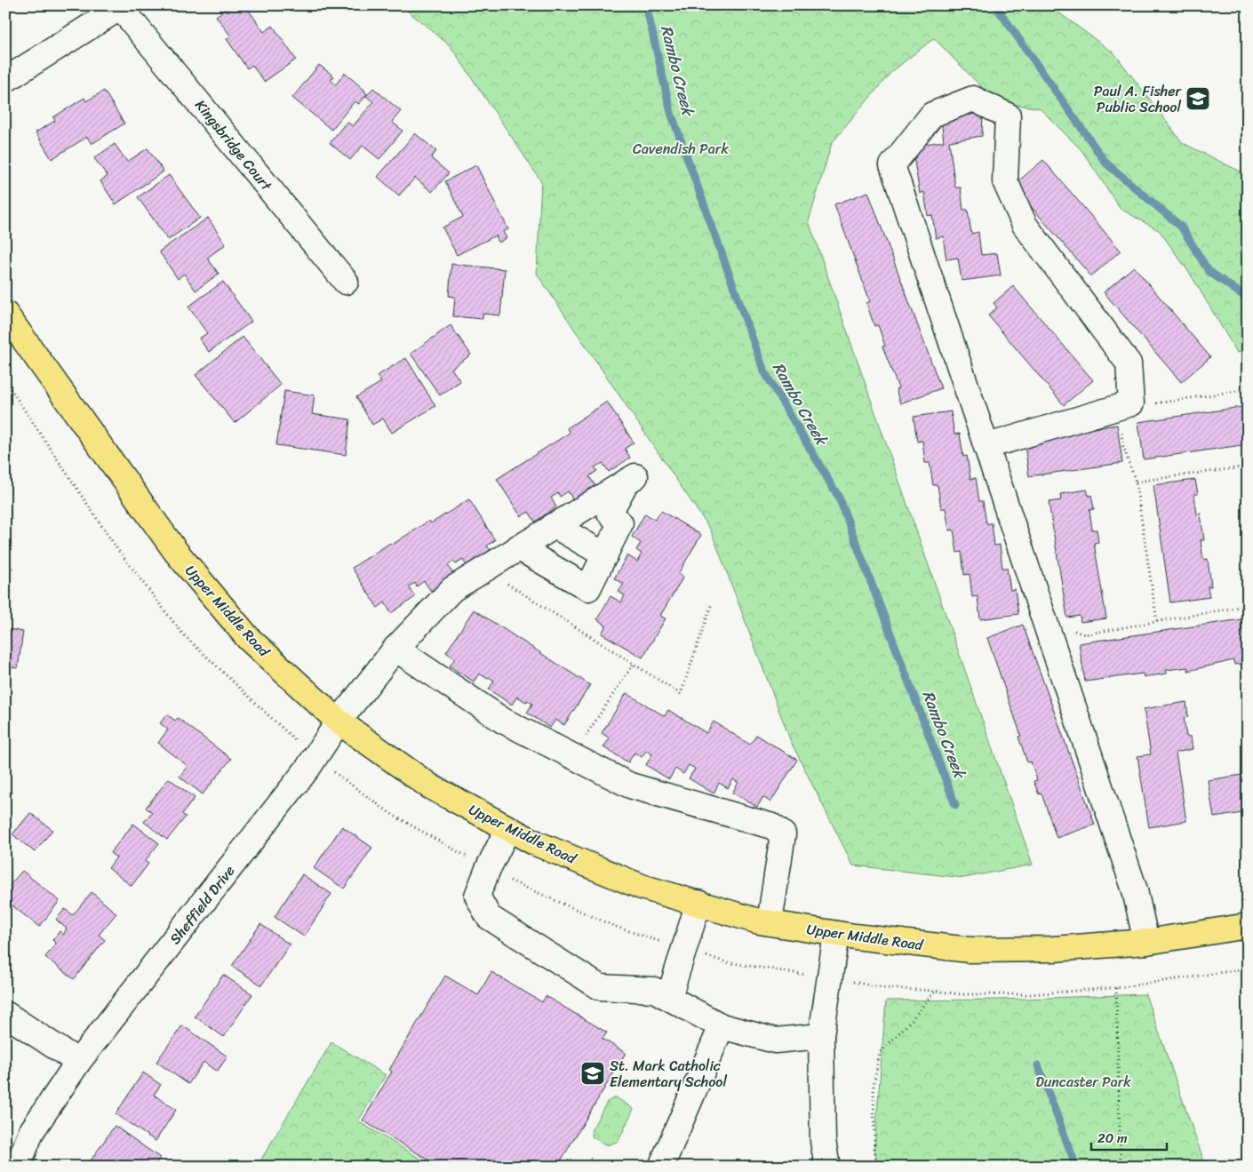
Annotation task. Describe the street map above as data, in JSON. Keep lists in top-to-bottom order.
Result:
{
  "streets": {
    "main road": ["Upper Middle Road"],
    "street": ["Kingsbridge Court", "Sheffield Drive"]
  },
  "crossings": [
    ["Upper Middle Road", "Sheffield Drive"]
  ],
  "water": ["Rambo Creek"],
  "parks": ["Cavendish Park", "Duncaster Park"],
  "places": {
    "school or university": ["Paul A. Fisher Public School", "St. Mark Catholic Elementary School"]
  },
  "scale_bar": "20 m"
}
